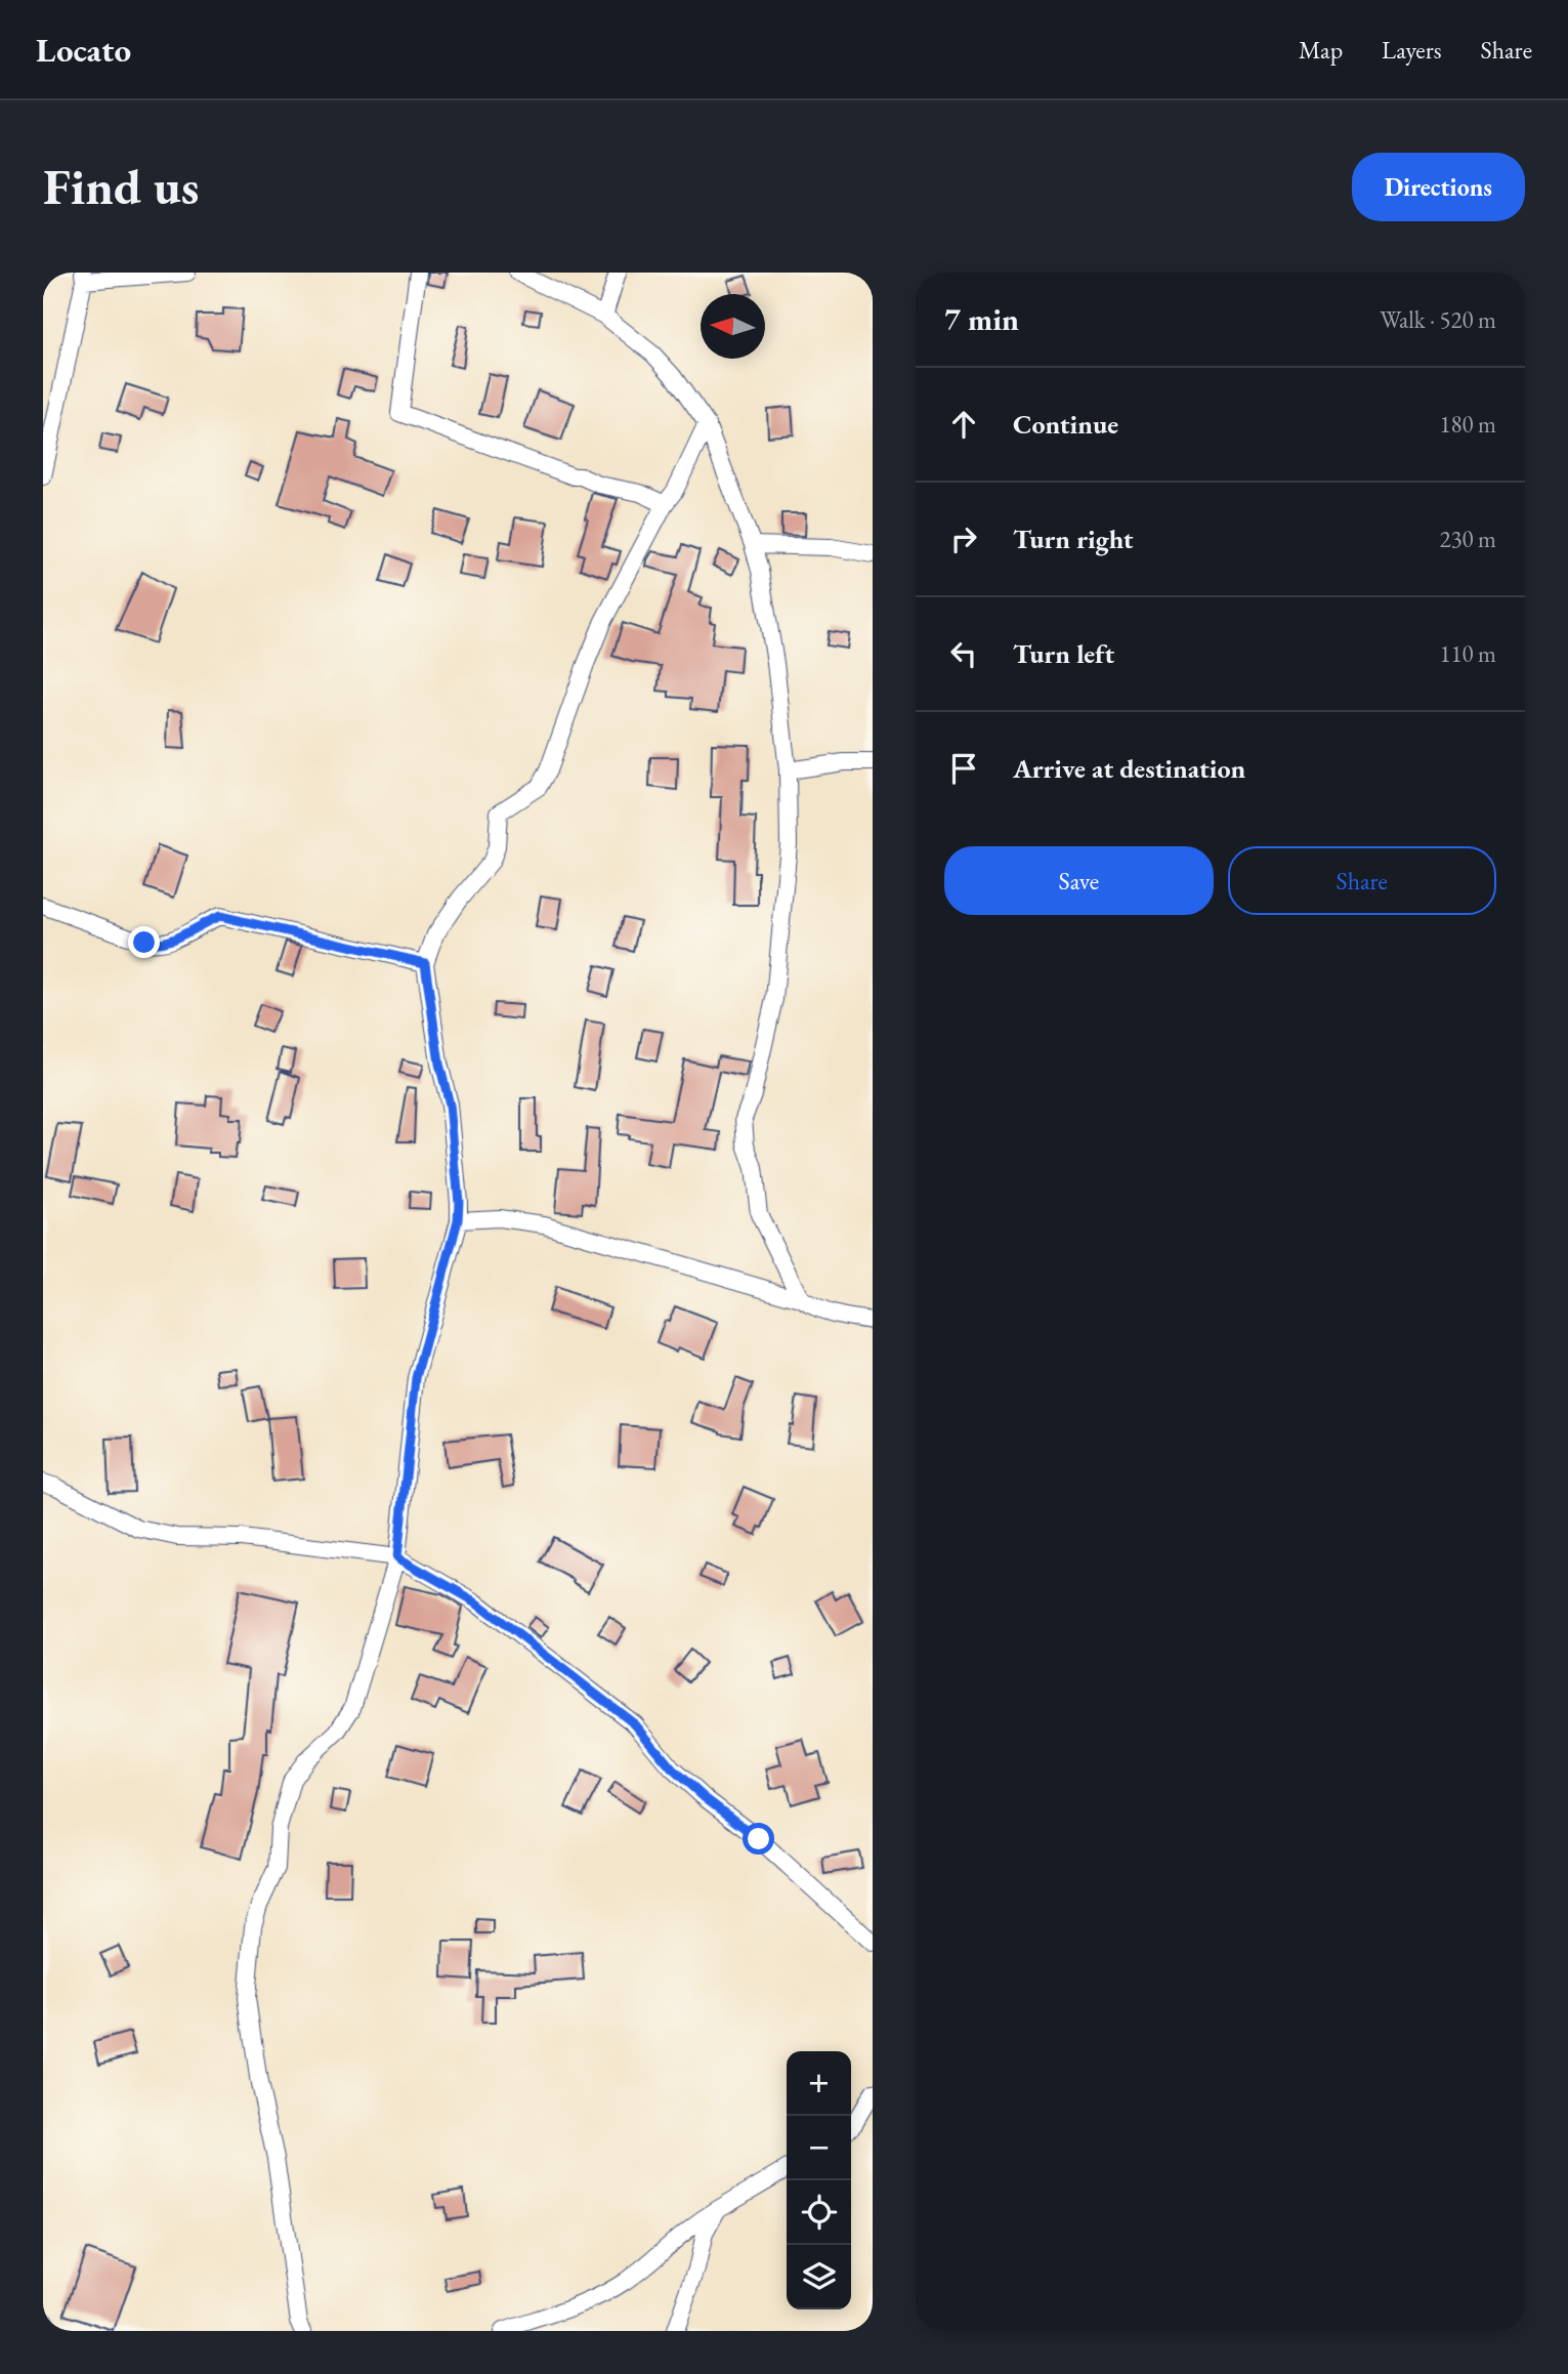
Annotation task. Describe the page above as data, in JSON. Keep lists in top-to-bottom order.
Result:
{
  "north": "left",
  "page": {
    "header": "Locato",
    "nav": ["Map", "Layers", "Share"],
    "buttons": [
      "Directions",
      ["Save", "Share"]
    ],
    "title": "Find us",
    "heading": ["7 min", "Walk · 520 m"],
    "list": [
      ["Continue", "180 m"],
      ["Turn right", "230 m"],
      ["Turn left", "110 m"],
      "Arrive at destination"
    ],
    "map_buttons": ["+", "−"]
  }
}
